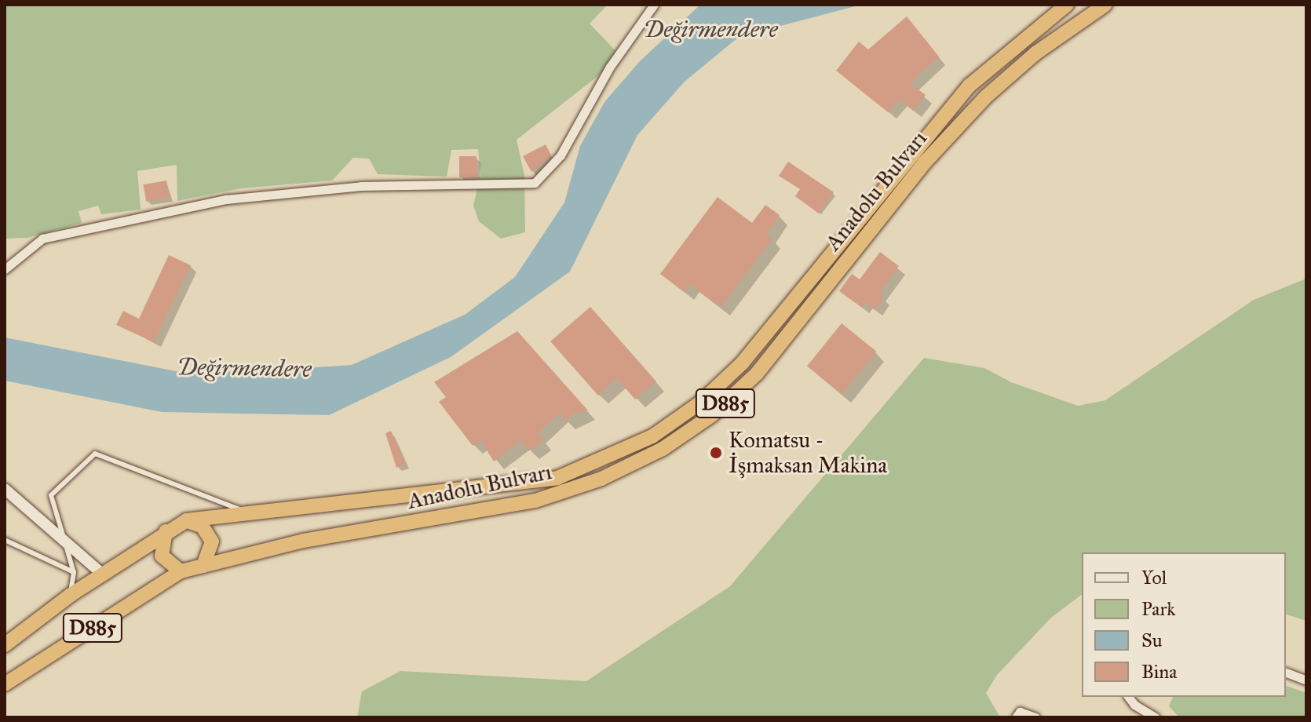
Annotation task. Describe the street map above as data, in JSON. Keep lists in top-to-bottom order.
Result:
{
  "streets": {
    "highway": ["Anadolu Bulvarı", "D885"]
  },
  "water": ["Değirmendere"],
  "places": ["Komatsu - İşmaksan Makina"],
  "legend": [
    "Yol",
    "Park",
    "Su",
    "Bina"
  ]
}
